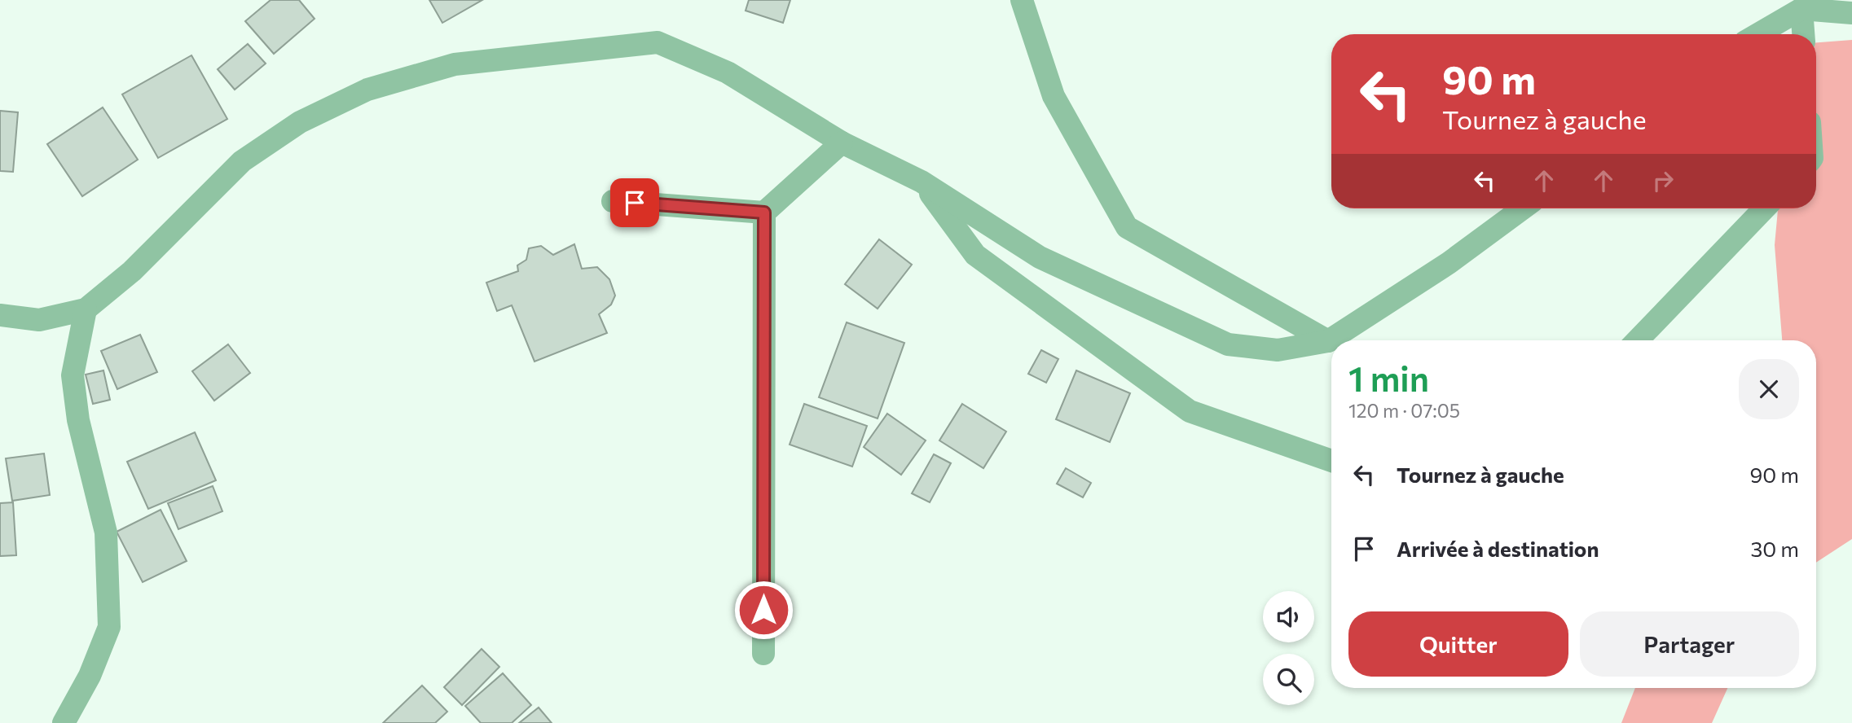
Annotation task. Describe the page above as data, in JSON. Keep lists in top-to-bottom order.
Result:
{
  "page": {
    "turn": ["90 m", "Tournez à gauche"],
    "heading": ["1 min", "120 m · 07:05"],
    "list": [
      {
        "name": "Tournez à gauche",
        "value": "90 m"
      },
      {
        "name": "Arrivée à destination",
        "value": "30 m"
      }
    ],
    "buttons": ["Quitter", "Partager"]
  }
}
